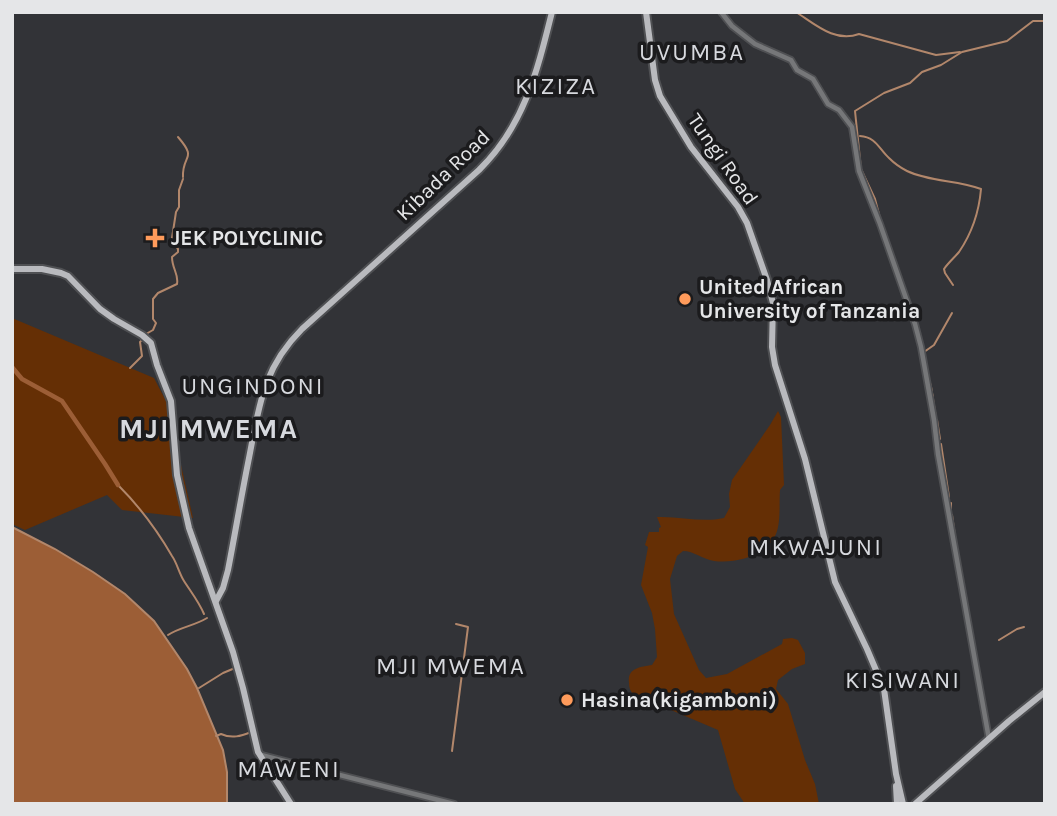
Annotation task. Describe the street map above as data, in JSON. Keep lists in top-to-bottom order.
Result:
{
  "streets": {
    "main road": ["Tungi Road", "Kibada Road"]
  },
  "districts": [
    "UVUMBA",
    "KIZIZA",
    "UNGINDONI",
    "MJI MWEMA",
    "MKWAJUNI",
    "MJI MWEMA",
    "KISIWANI",
    "MAWENI"
  ],
  "places": {
    "health": ["JEK POLYCLINIC"],
    "other": ["United African University of Tanzania", "Hasina(kigamboni)"]
  }
}
